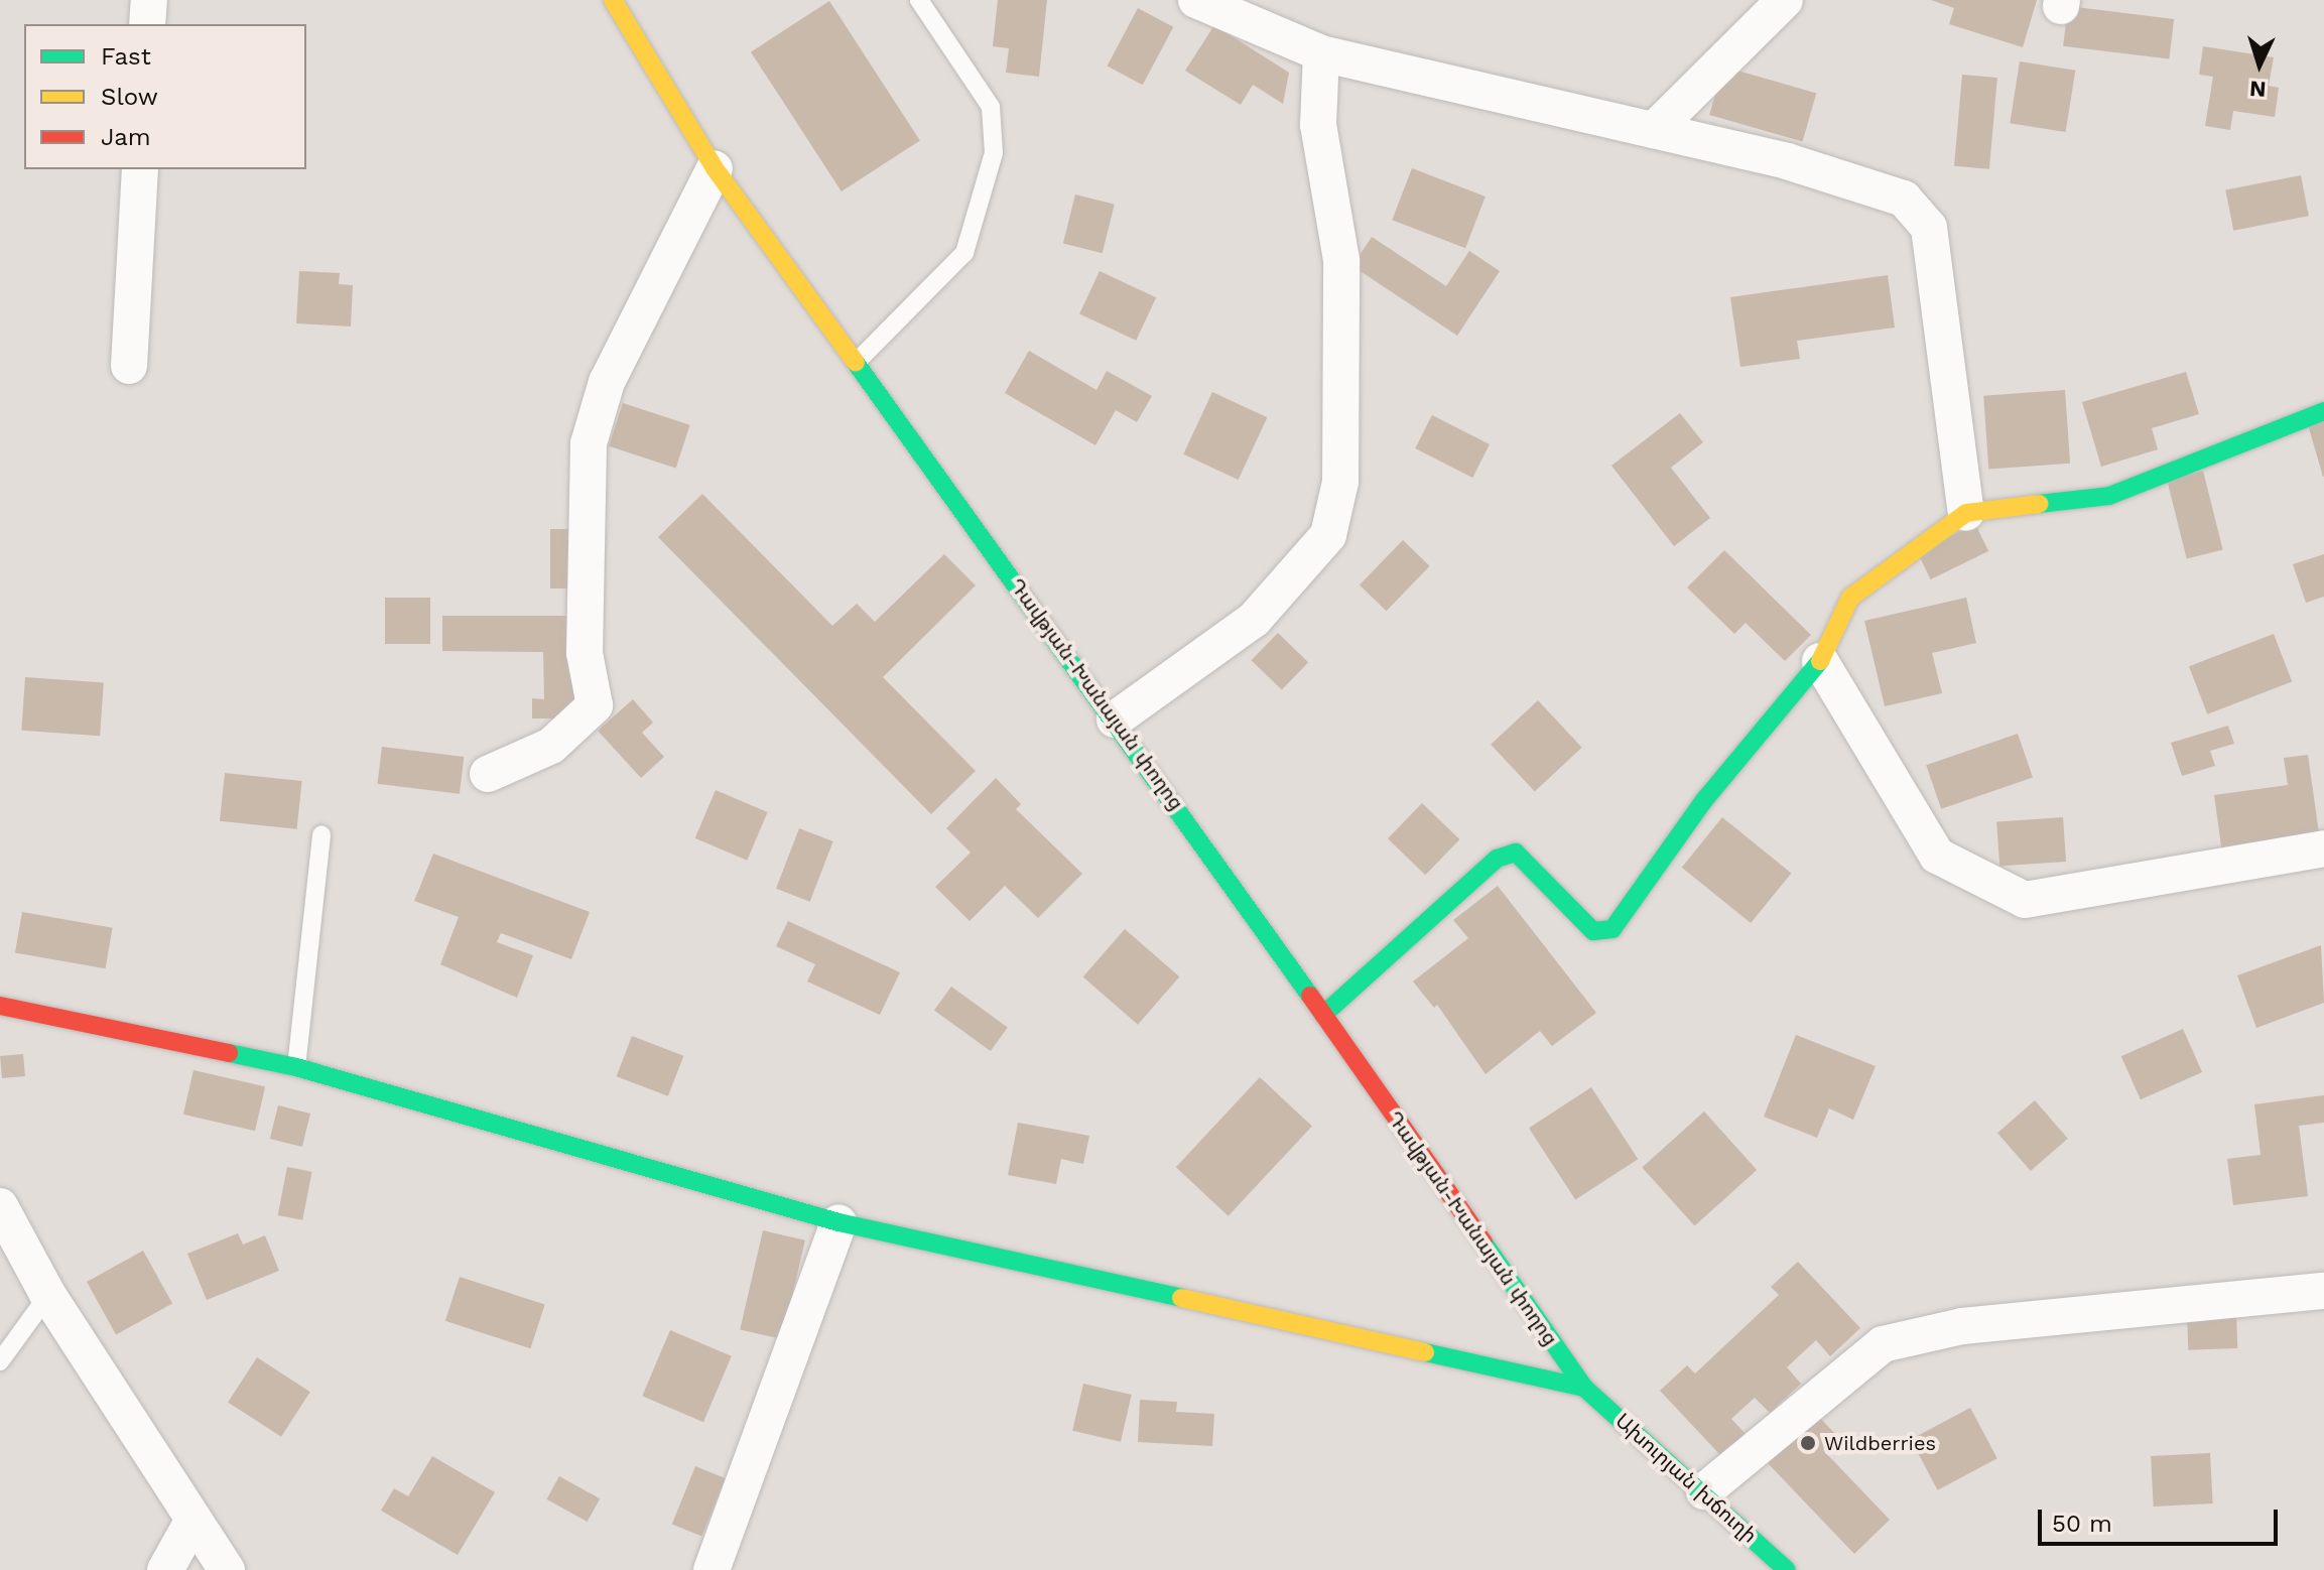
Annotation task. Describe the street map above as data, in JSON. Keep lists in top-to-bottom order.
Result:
{
  "streets": {
    "street": ["Դավթյան-Խանայան փողոց", "Ախուրյան խճուղի"]
  },
  "crossings": [
    ["Դավթյան-Խանայան փողոց", "Ախուրյան խճուղի"]
  ],
  "places": ["Wildberries"],
  "legend": ["Fast", "Slow", "Jam"],
  "scale_bar": "50 m",
  "north": "bottom"
}
